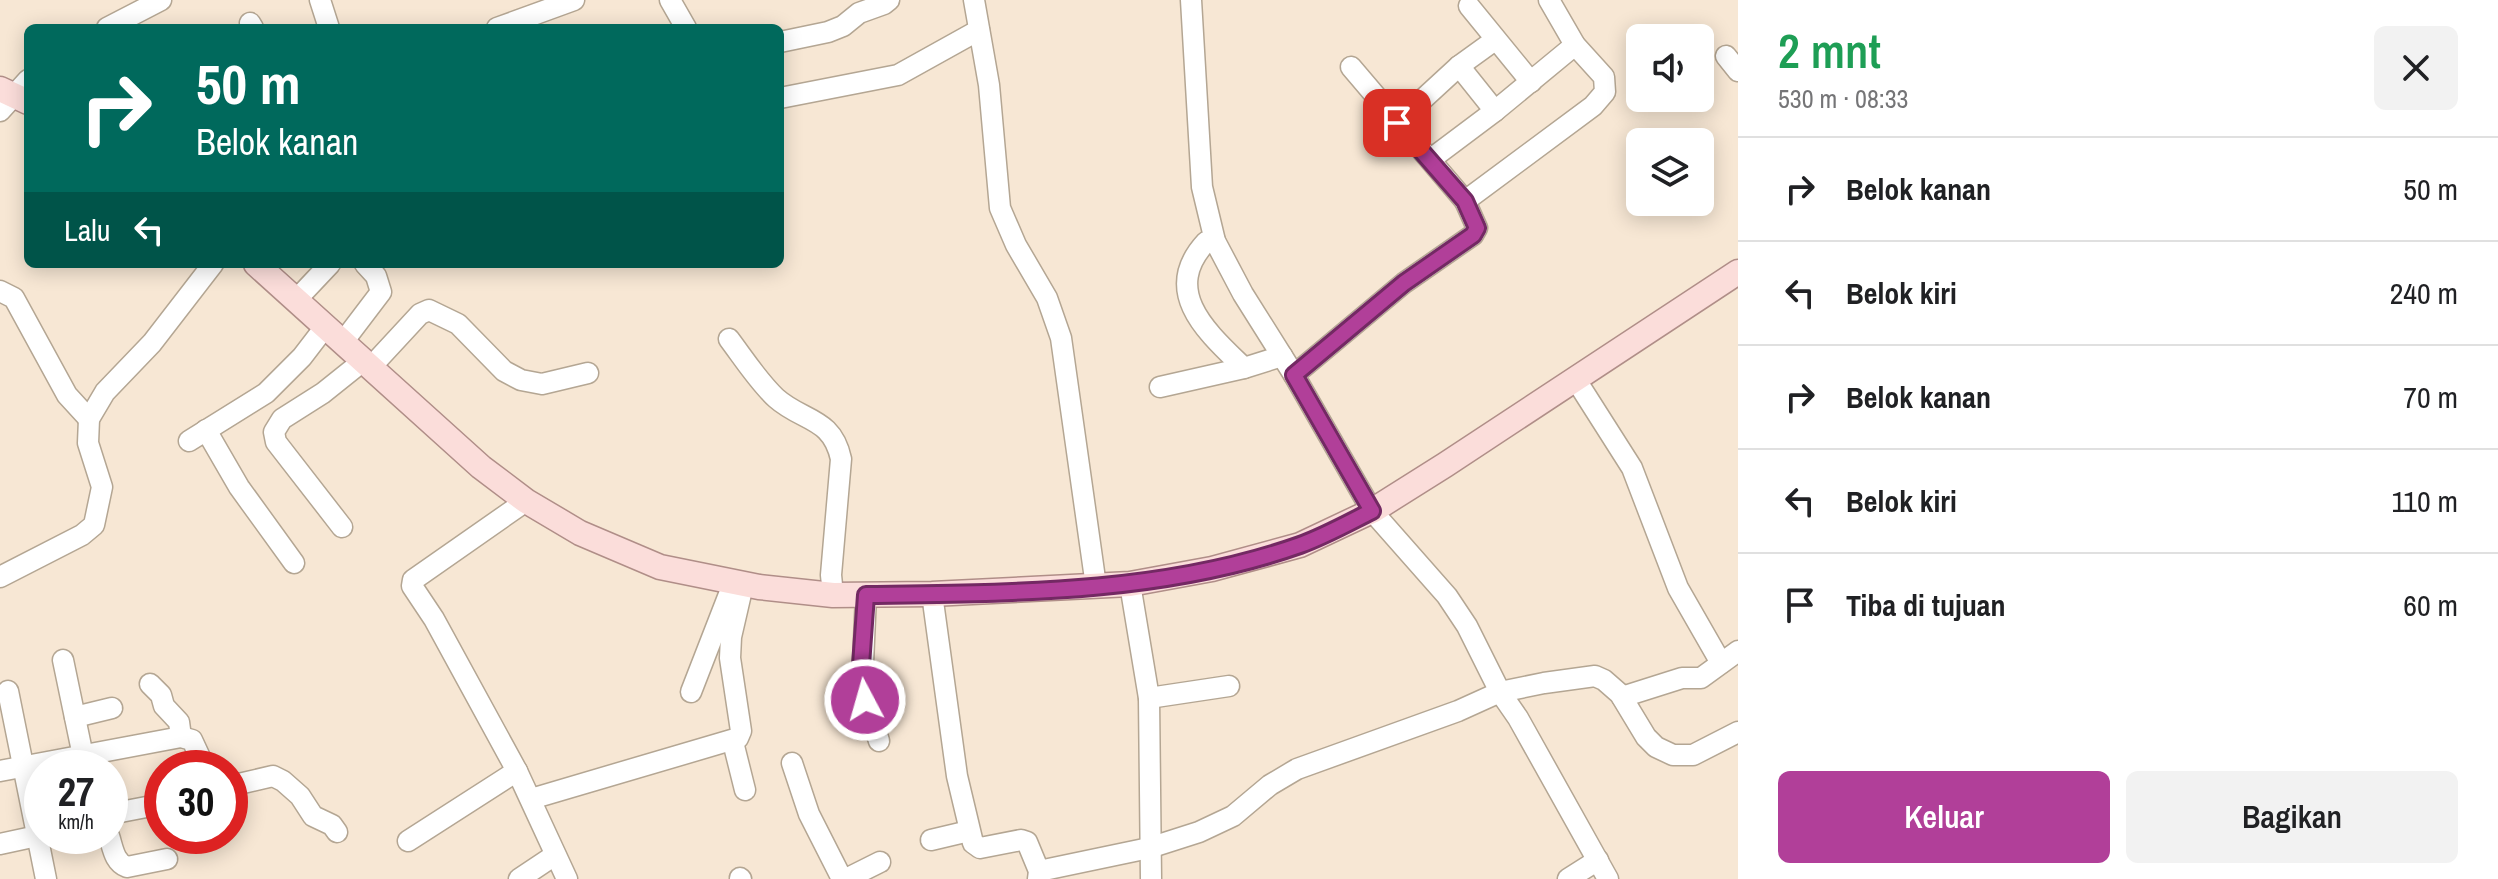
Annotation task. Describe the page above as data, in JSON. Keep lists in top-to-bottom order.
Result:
{
  "page": {
    "heading": ["2 mnt", "530 m · 08:33"],
    "turn": ["50 m", "Belok kanan"],
    "list": [
      {
        "name": "Belok kanan",
        "value": "50 m"
      },
      {
        "name": "Belok kiri",
        "value": "240 m"
      },
      {
        "name": "Belok kanan",
        "value": "70 m"
      },
      {
        "name": "Belok kiri",
        "value": "110 m"
      },
      {
        "name": "Tiba di tujuan",
        "value": "60 m"
      }
    ],
    "then": "Lalu",
    "speed": "27 km/h",
    "limit": "30",
    "buttons": ["Keluar", "Bagikan"]
  }
}
